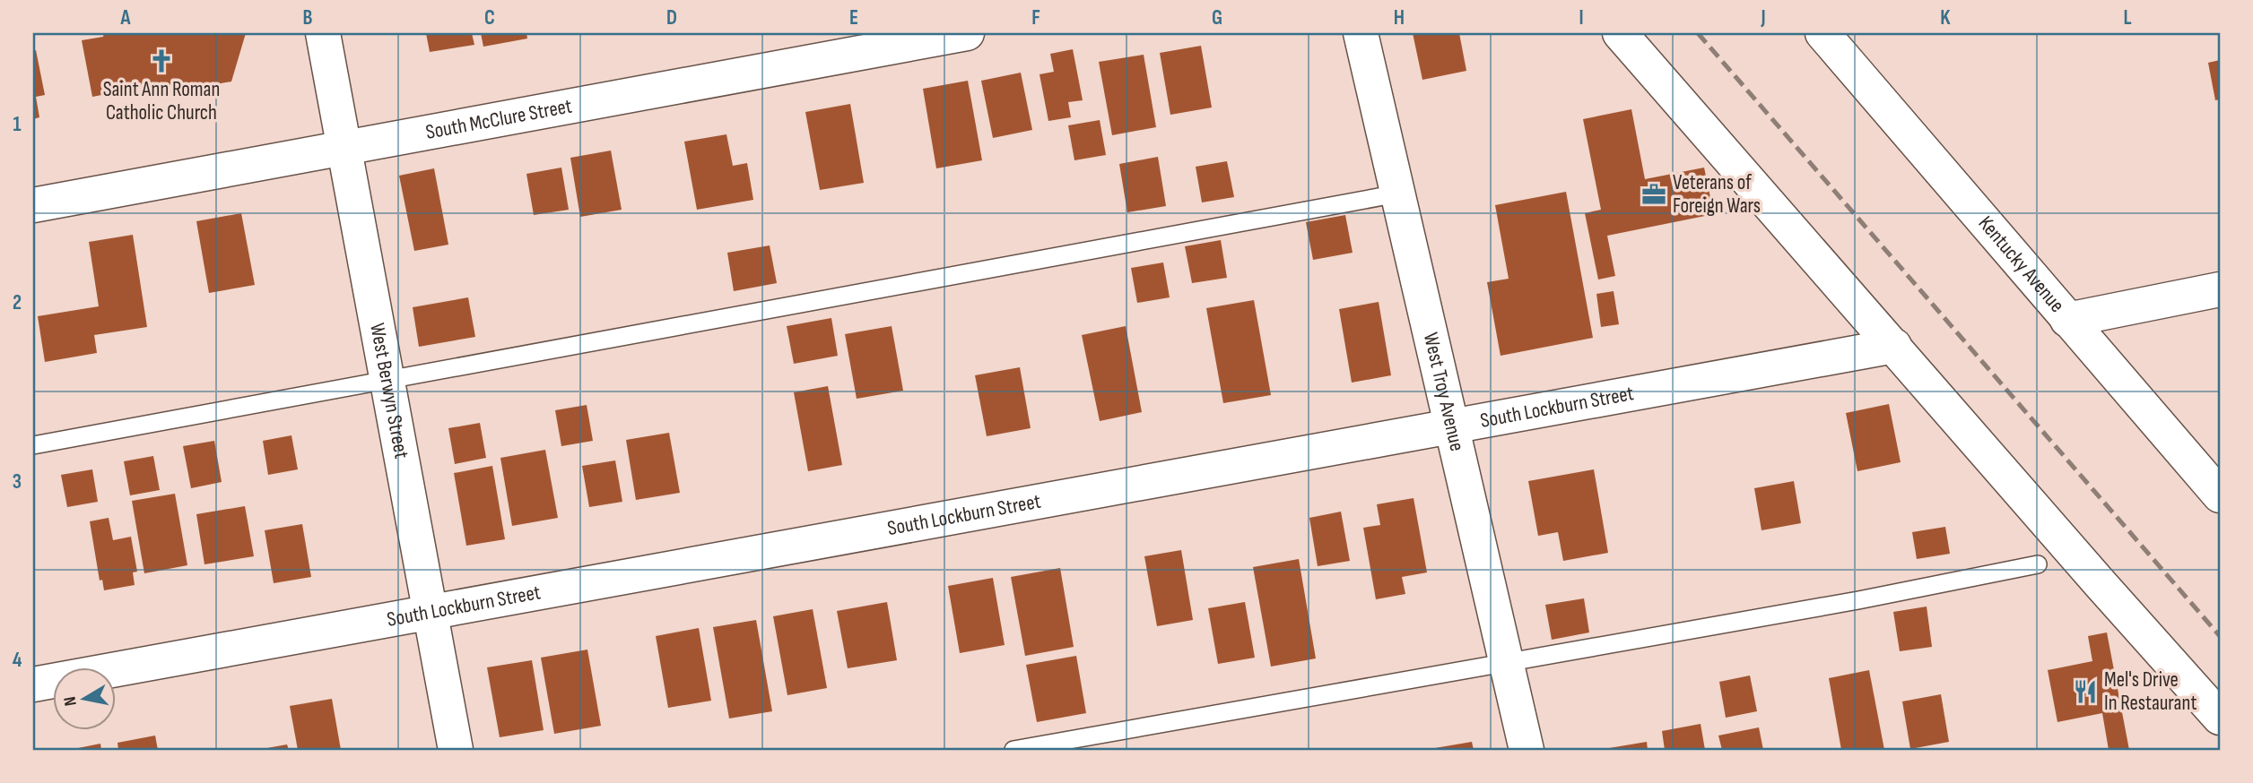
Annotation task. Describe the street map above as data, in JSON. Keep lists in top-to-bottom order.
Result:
{
  "streets": {
    "street": [
      "South McClure Street",
      "Kentucky Avenue",
      "West Berwyn Street",
      "West Troy Avenue",
      "South Lockburn Street"
    ]
  },
  "crossings": [
    ["South McClure Street", "West Berwyn Street"],
    ["West Berwyn Street", "South Lockburn Street"],
    ["West Troy Avenue", "South Lockburn Street"]
  ],
  "places": {
    "church": ["Saint Ann Roman Catholic Church"],
    "office": ["Veterans of Foreign Wars"],
    "restaurant": ["Mel's Drive In Restaurant"]
  },
  "north": "left",
  "grid": {
    "columns": [
      "A",
      "B",
      "C",
      "D",
      "E",
      "F",
      "G",
      "H",
      "I",
      "J",
      "K",
      "L"
    ],
    "rows": [
      "1",
      "2",
      "3",
      "4"
    ]
  }
}
